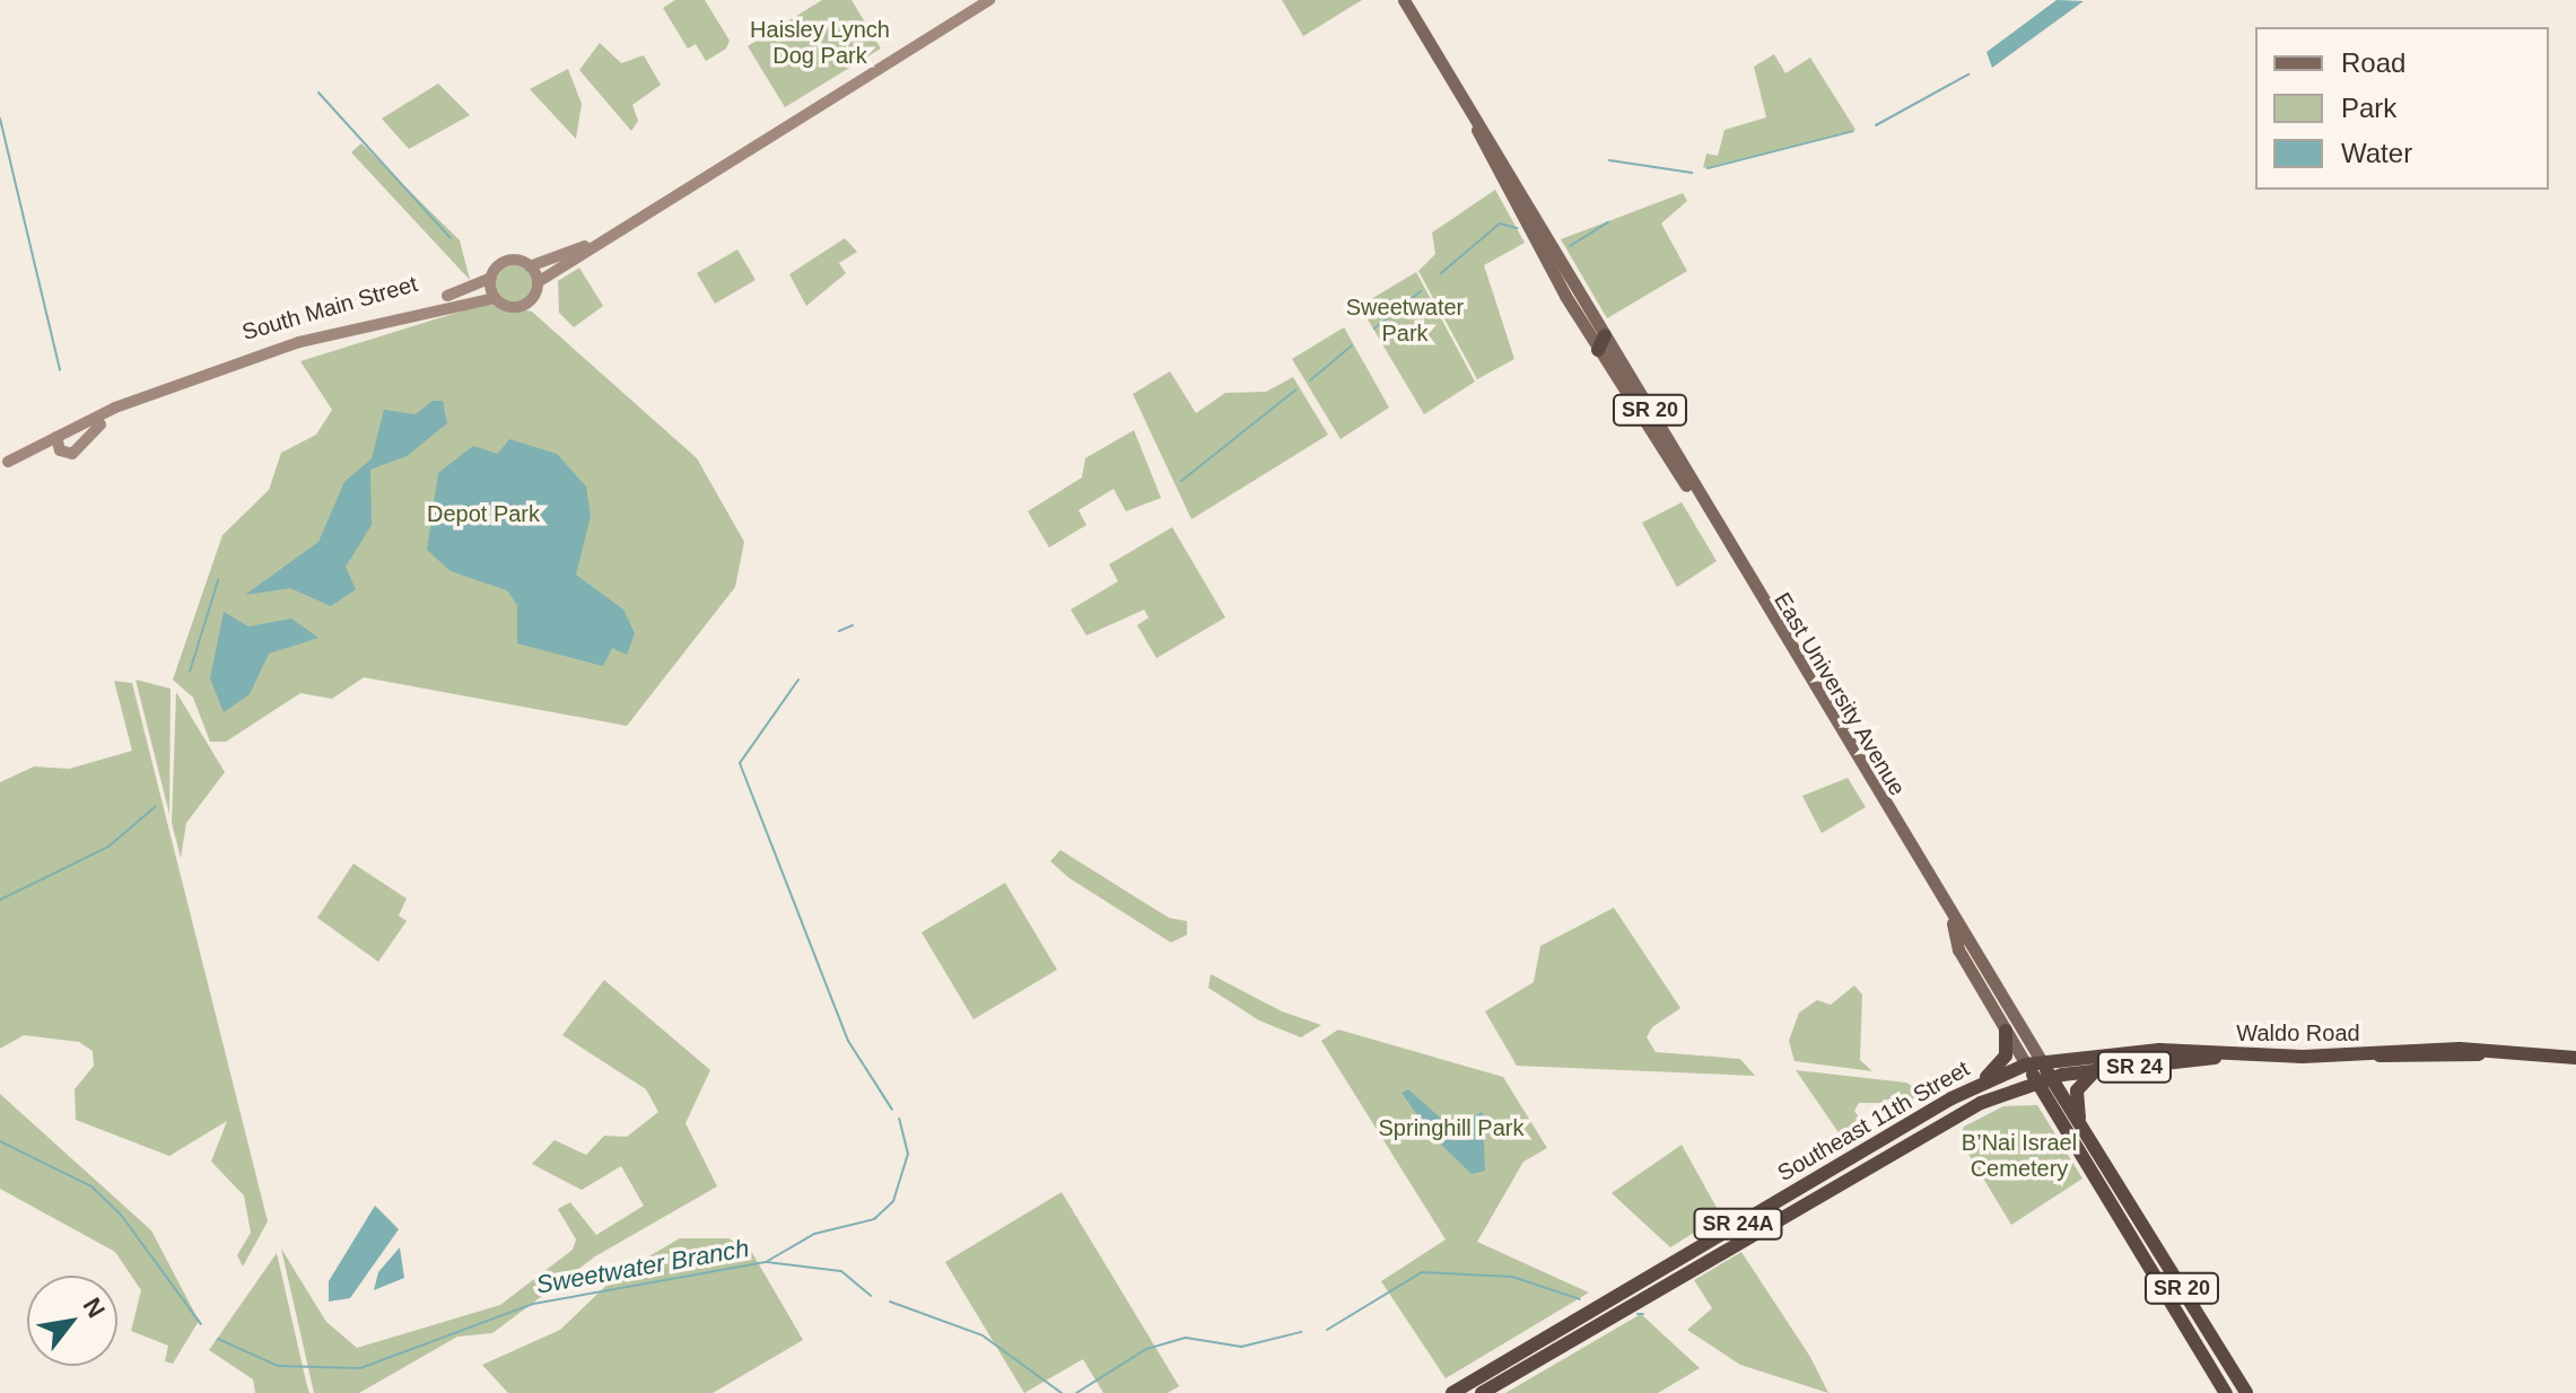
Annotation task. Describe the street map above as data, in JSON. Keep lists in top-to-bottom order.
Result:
{
  "streets": {
    "highway": [
      "SR 20",
      "East University Avenue",
      "Waldo Road",
      "SR 24",
      "Southeast 11th Street",
      "SR 24A"
    ],
    "main road": ["South Main Street"]
  },
  "crossings": [
    ["East University Avenue", "Waldo Road"],
    ["East University Avenue", "Southeast 11th Street"],
    ["Waldo Road", "Southeast 11th Street"]
  ],
  "water": ["Sweetwater Branch"],
  "parks": [
    "Haisley Lynch Dog Park",
    "Sweetwater Park",
    "Depot Park",
    "Springhill Park",
    "B’Nai Israel Cemetery"
  ],
  "legend": ["Road", "Park", "Water"],
  "north": "top right"
}
